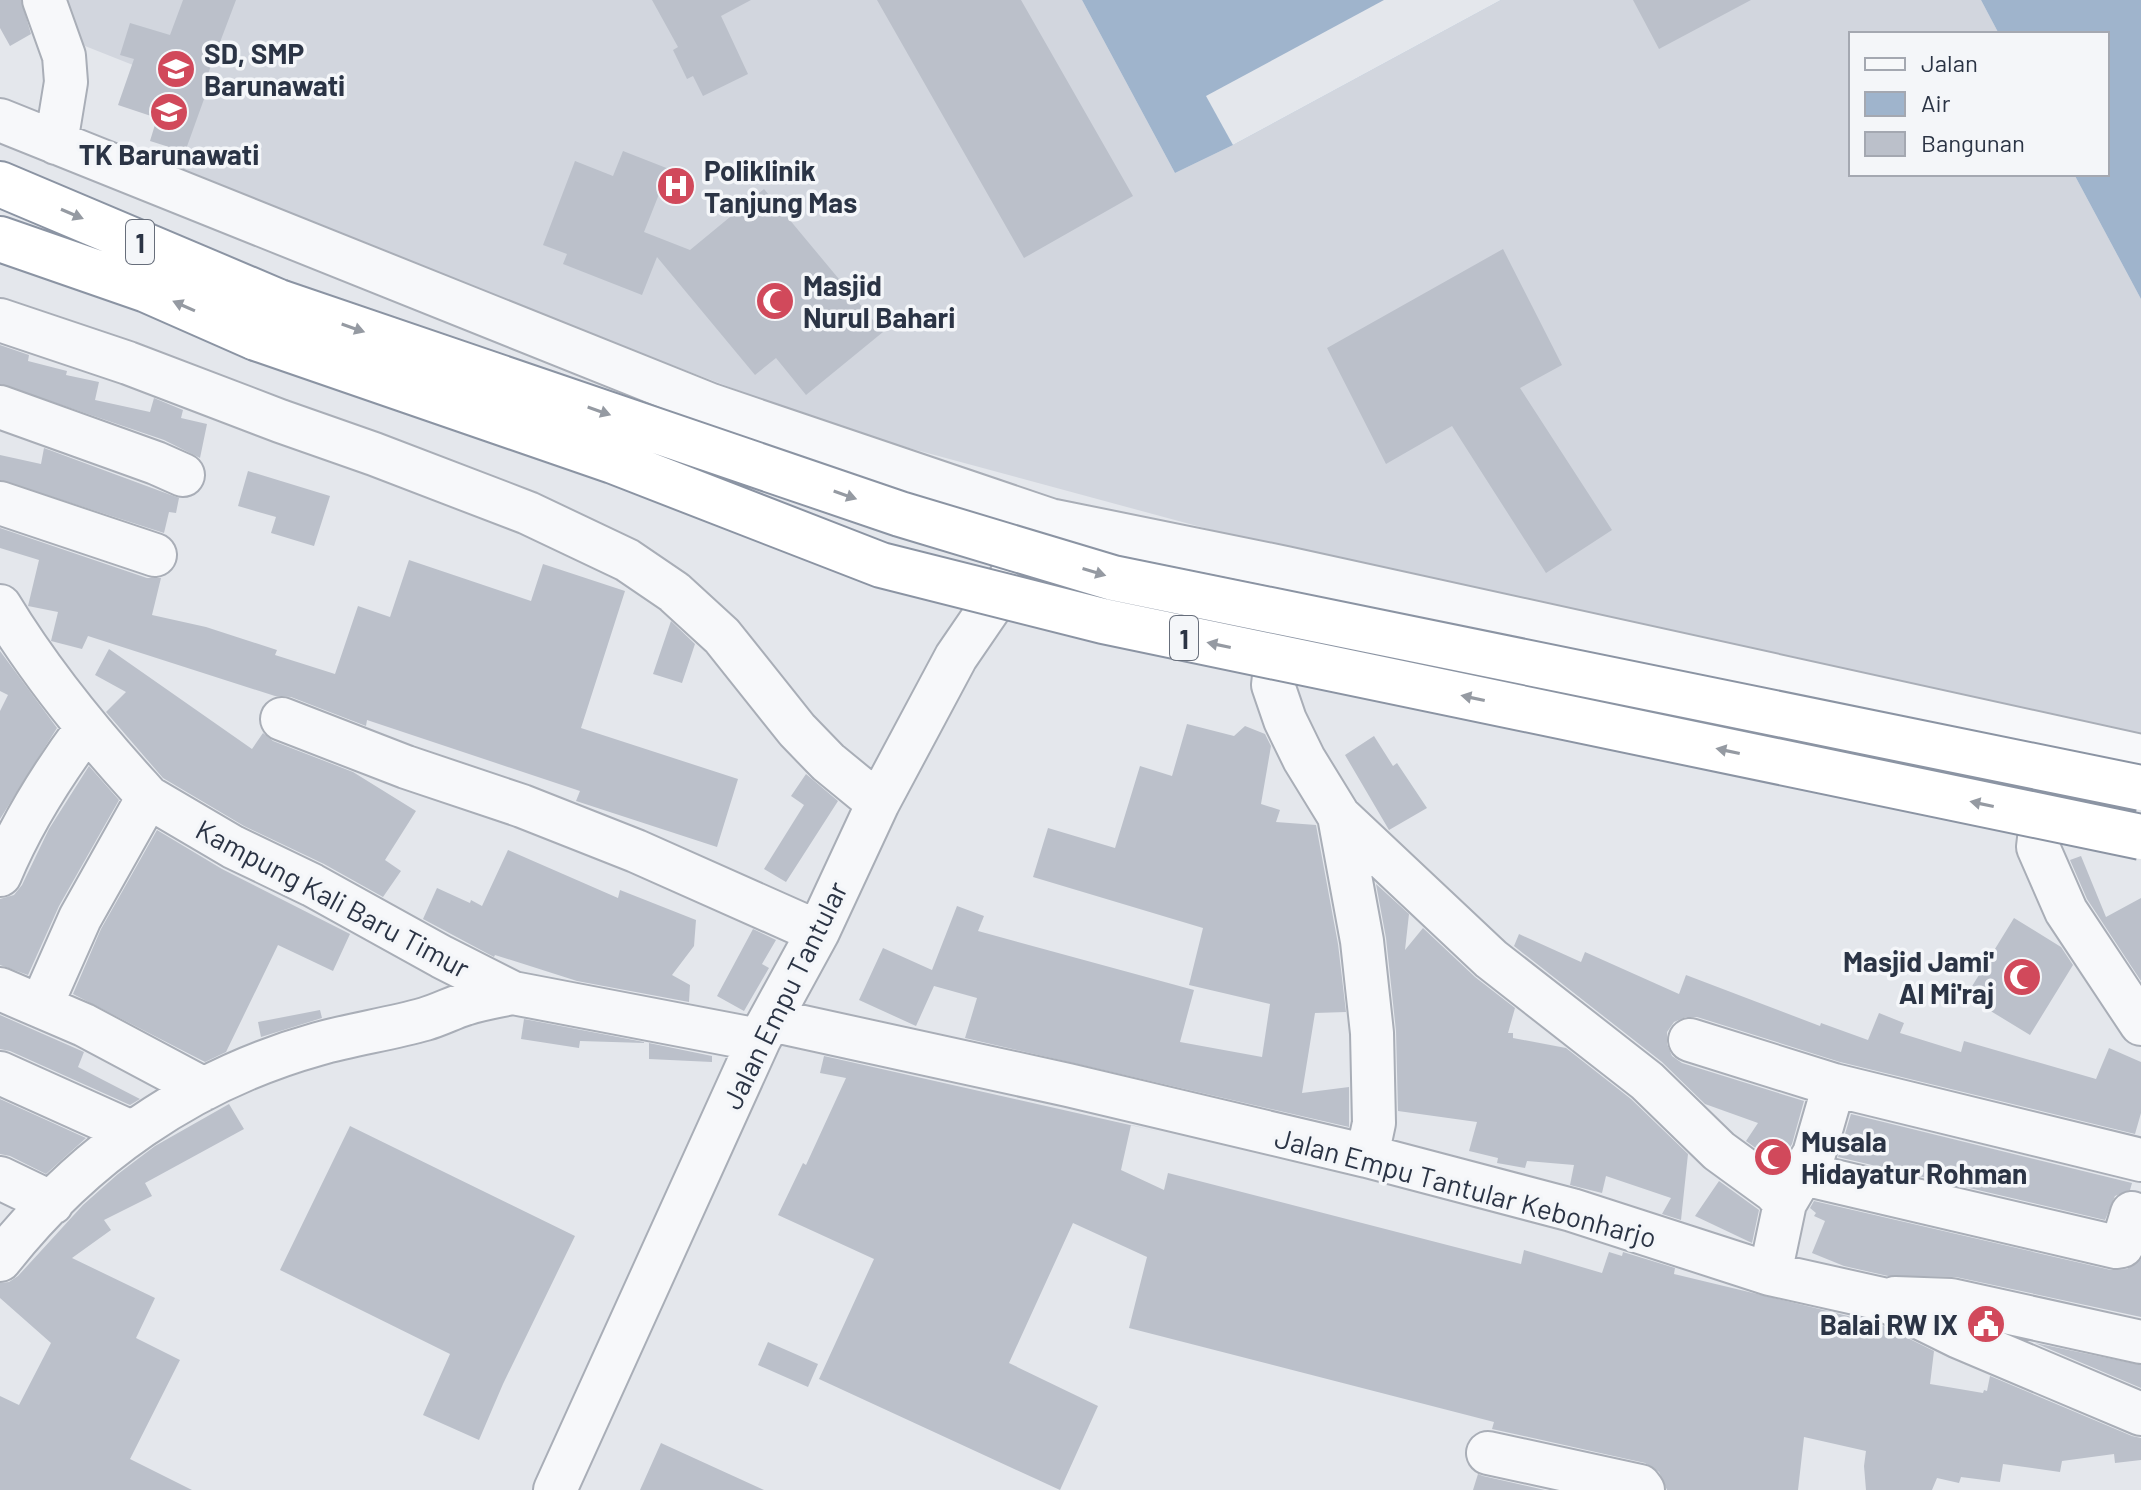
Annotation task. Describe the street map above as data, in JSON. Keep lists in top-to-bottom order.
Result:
{
  "streets": {
    "highway": ["1"],
    "street": ["Kampung Kali Baru Timur", "Jalan Empu Tantular", "Jalan Empu Tantular Kebonharjo"]
  },
  "crossings": [
    ["Kampung Kali Baru Timur", "Jalan Empu Tantular"],
    ["Kampung Kali Baru Timur", "Jalan Empu Tantular Kebonharjo"],
    ["Jalan Empu Tantular", "Jalan Empu Tantular Kebonharjo"]
  ],
  "places": {
    "school or university": ["SD, SMP Barunawati", "TK Barunawati"],
    "hospital": ["Poliklinik Tanjung Mas"],
    "mosque": ["Masjid Nurul Bahari", "Masjid Jami' Al Mi'raj", "Musala Hidayatur Rohman"],
    "public building": ["Balai RW IX"]
  },
  "legend": ["Jalan", "Air", "Bangunan"]
}
